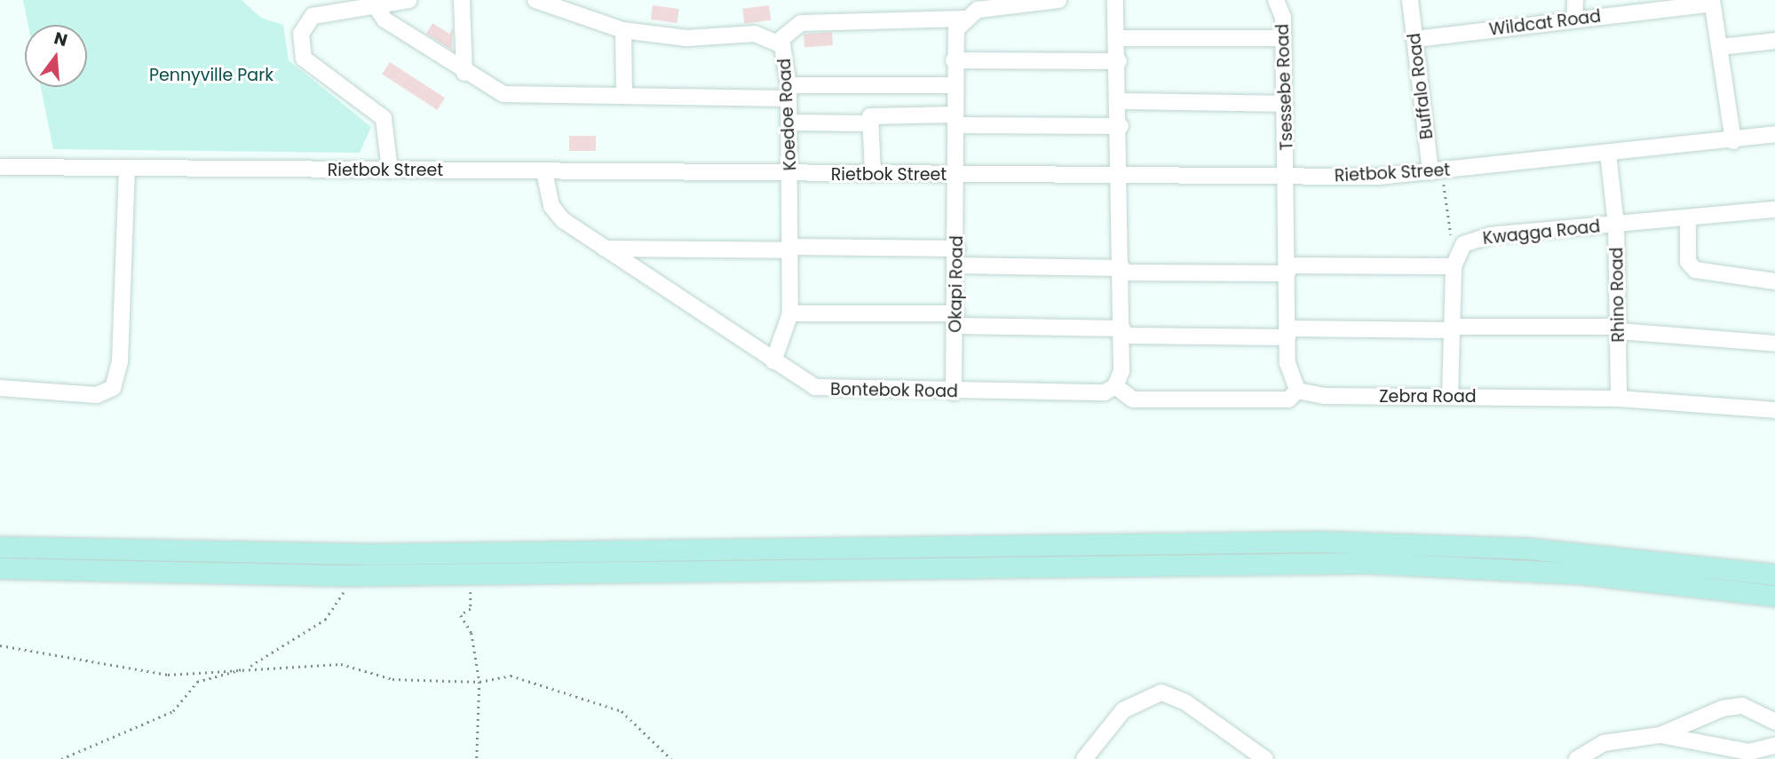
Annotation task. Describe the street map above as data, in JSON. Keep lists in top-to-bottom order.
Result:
{
  "streets": {
    "street": [
      "Wildcat Road",
      "Buffalo Road",
      "Tsessebe Road",
      "Koedoe Road",
      "Rietbok Street",
      "Kwagga Road",
      "Okapi Road",
      "Rhino Road",
      "Bontebok Road",
      "Zebra Road"
    ]
  },
  "crossings": [
    ["Wildcat Road", "Buffalo Road"],
    ["Buffalo Road", "Rietbok Street"],
    ["Tsessebe Road", "Rietbok Street"],
    ["Koedoe Road", "Rietbok Street"],
    ["Koedoe Road", "Bontebok Road"],
    ["Rietbok Street", "Okapi Road"],
    ["Rietbok Street", "Rhino Road"],
    ["Rietbok Street", "Bontebok Road"],
    ["Kwagga Road", "Rhino Road"],
    ["Okapi Road", "Bontebok Road"],
    ["Rhino Road", "Zebra Road"]
  ],
  "parks": ["Pennyville Park"],
  "north": "top"
}
